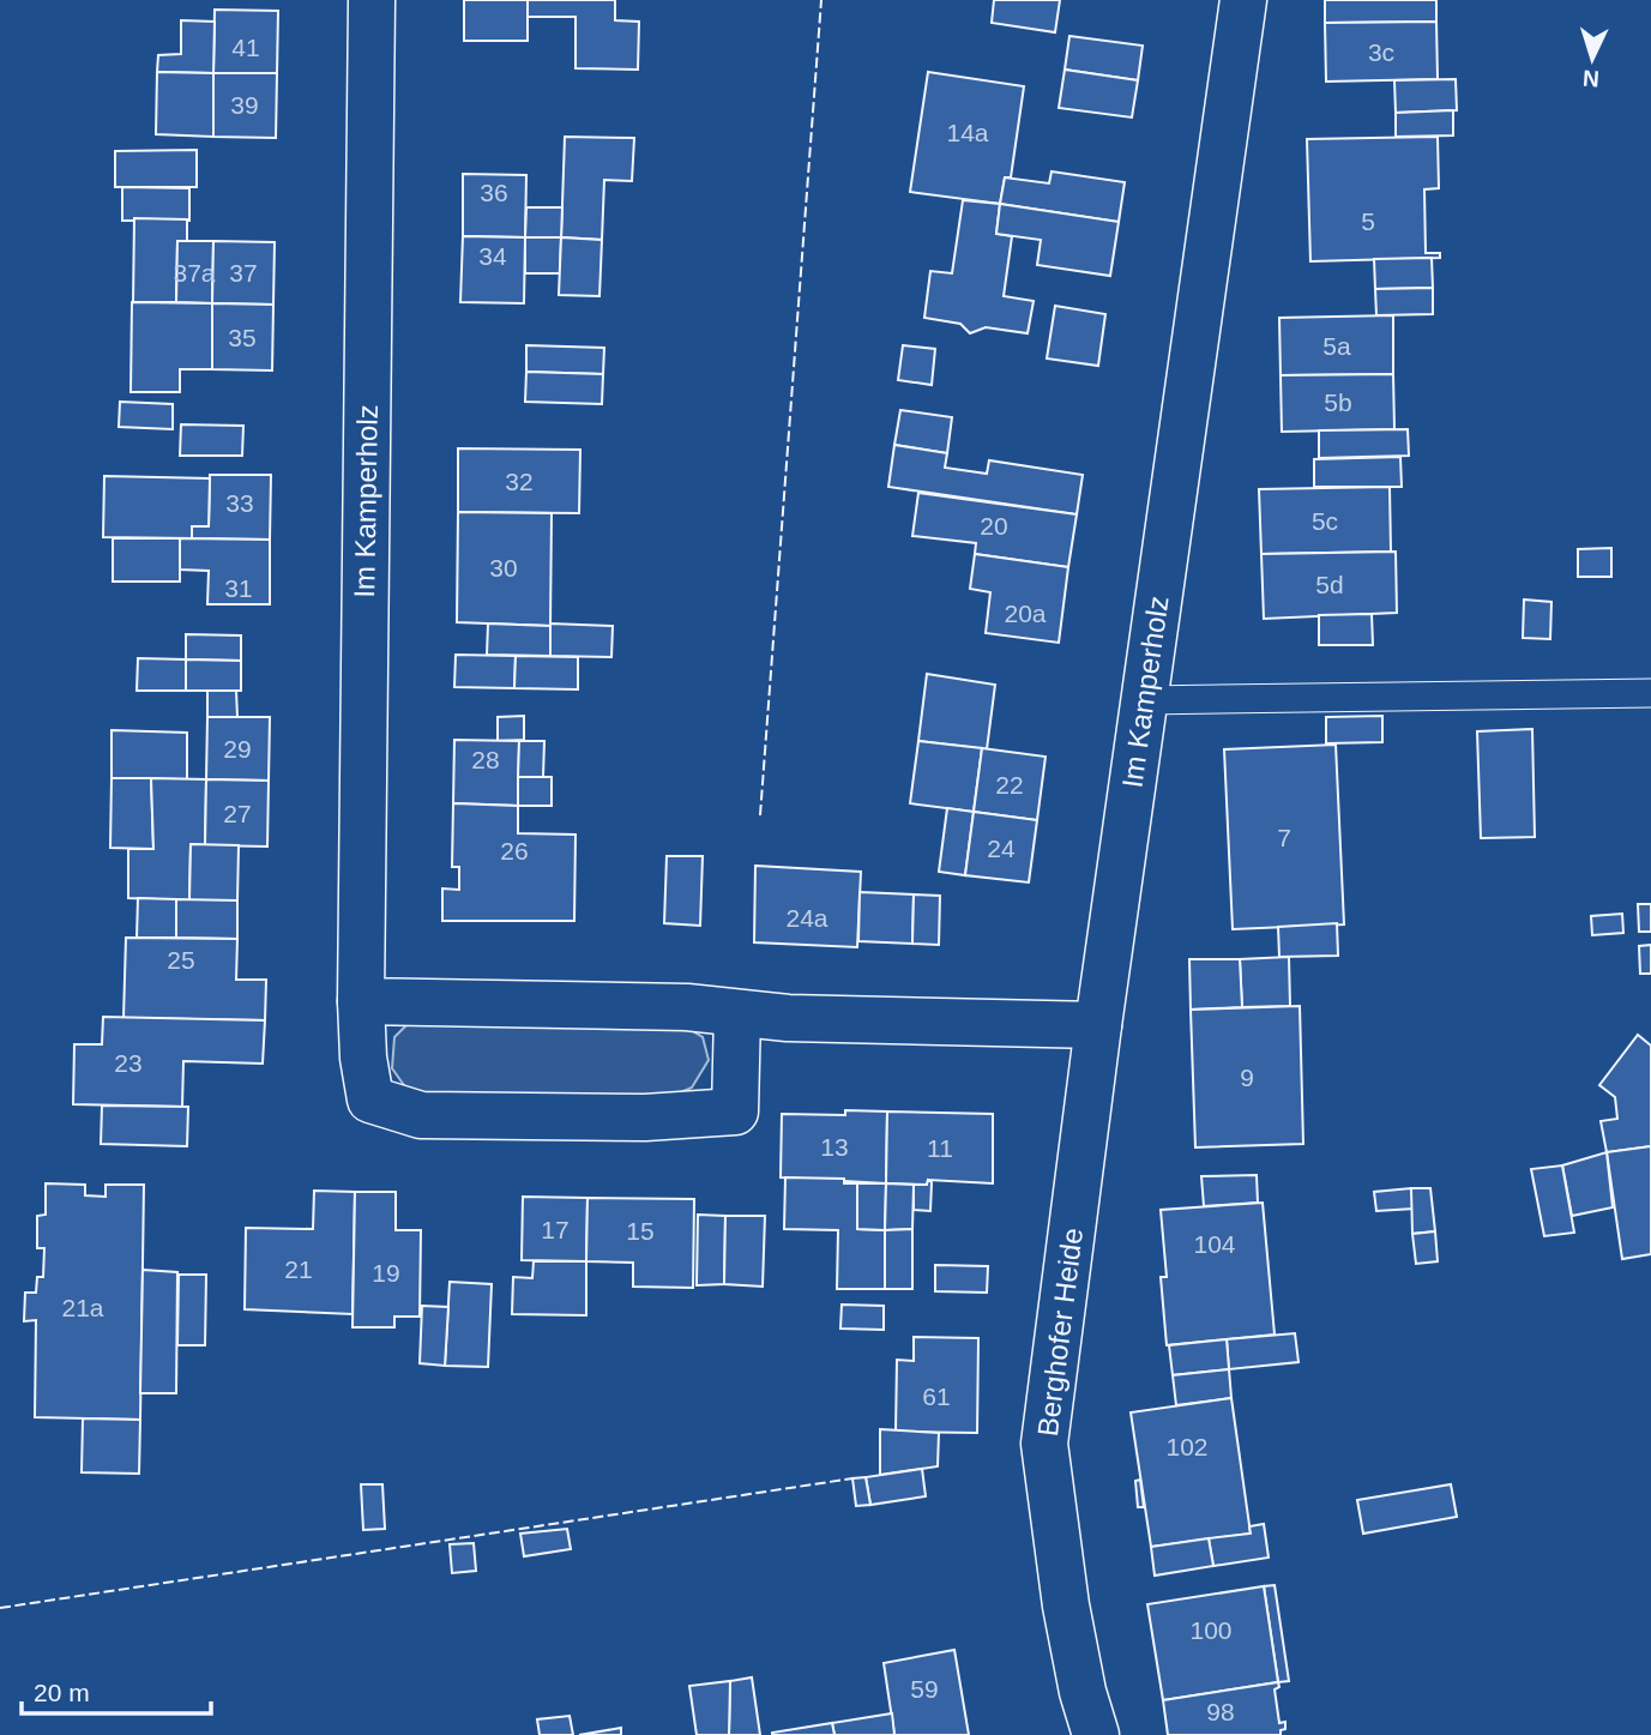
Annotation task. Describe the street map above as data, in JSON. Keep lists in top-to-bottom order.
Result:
{
  "streets": {
    "street": ["Im Kamperholz", "Berghofer Heide"]
  },
  "crossings": [
    ["Im Kamperholz", "Berghofer Heide"]
  ],
  "house_numbers": [
    "41",
    "3c",
    "39",
    "14a",
    "36",
    "5",
    "34",
    "37a",
    "37",
    "35",
    "5a",
    "5b",
    "32",
    "33",
    "5c",
    "20",
    "30",
    "5d",
    "31",
    "20a",
    "29",
    "28",
    "22",
    "27",
    "7",
    "24",
    "26",
    "24a",
    "25",
    "23",
    "9",
    "13",
    "11",
    "17",
    "15",
    "104",
    "21",
    "19",
    "21a",
    "61",
    "102",
    "100",
    "59",
    "98"
  ],
  "scale_bar": "20 m",
  "north": "bottom"
}
